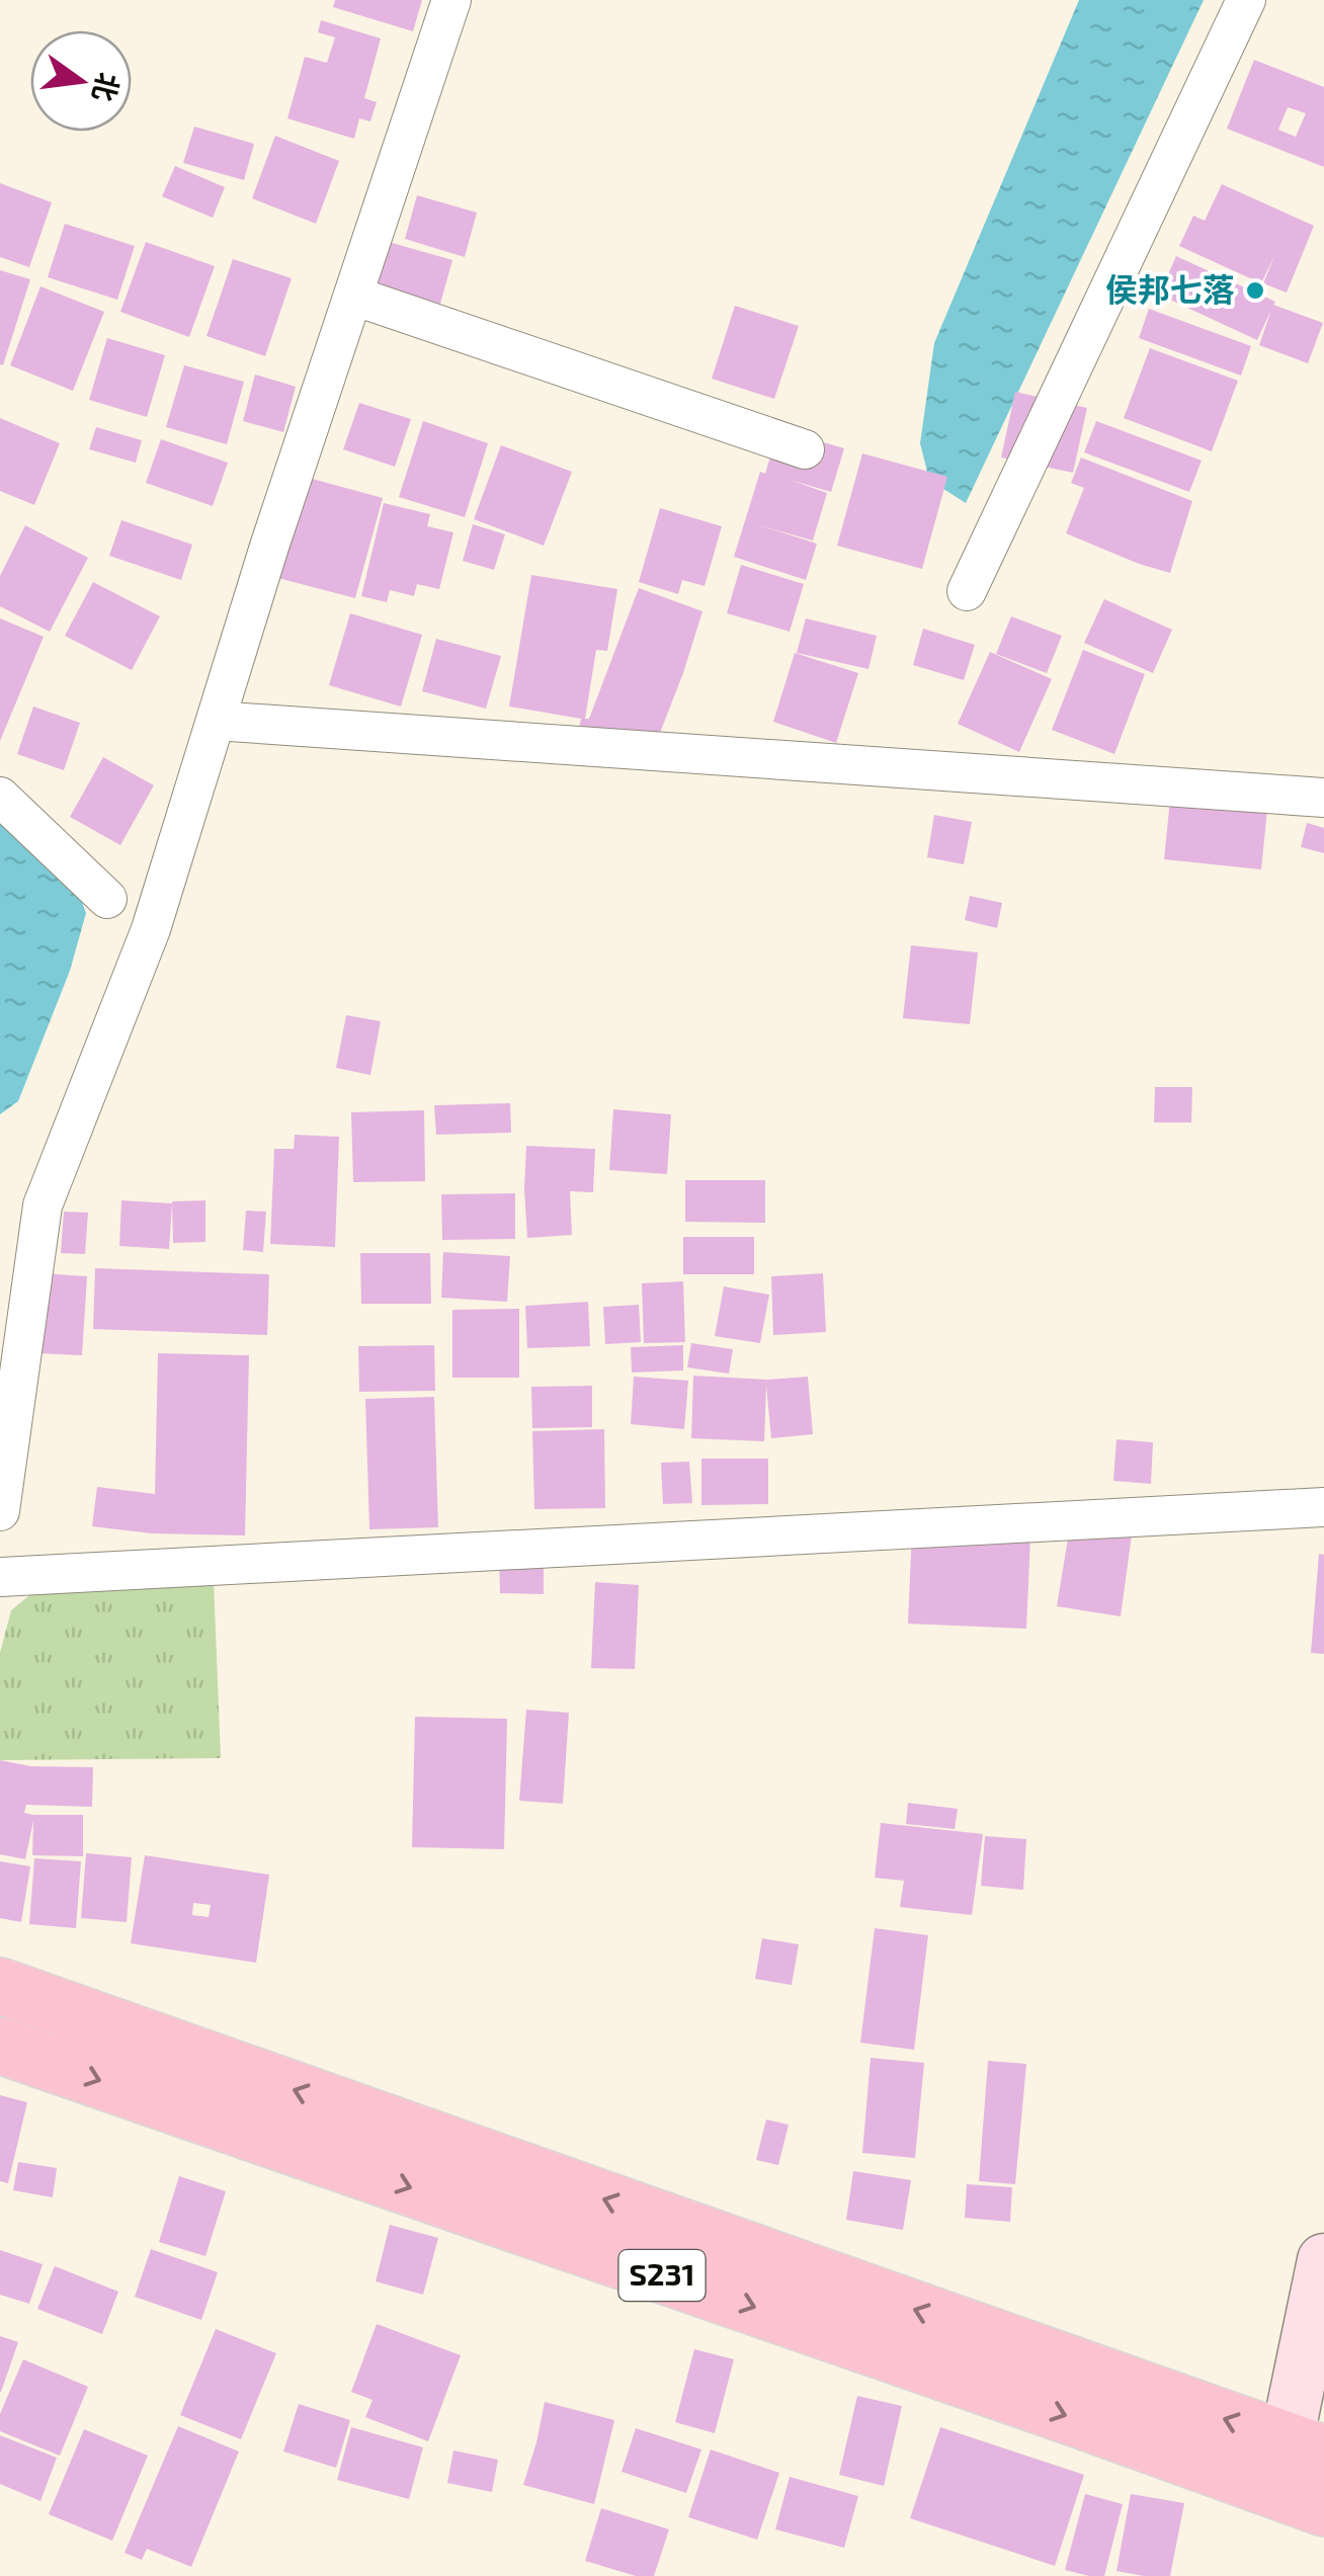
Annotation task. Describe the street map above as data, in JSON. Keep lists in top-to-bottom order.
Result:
{
  "streets": {
    "main road": ["S231"]
  },
  "places": ["侯邦七落"],
  "north": "right"
}
